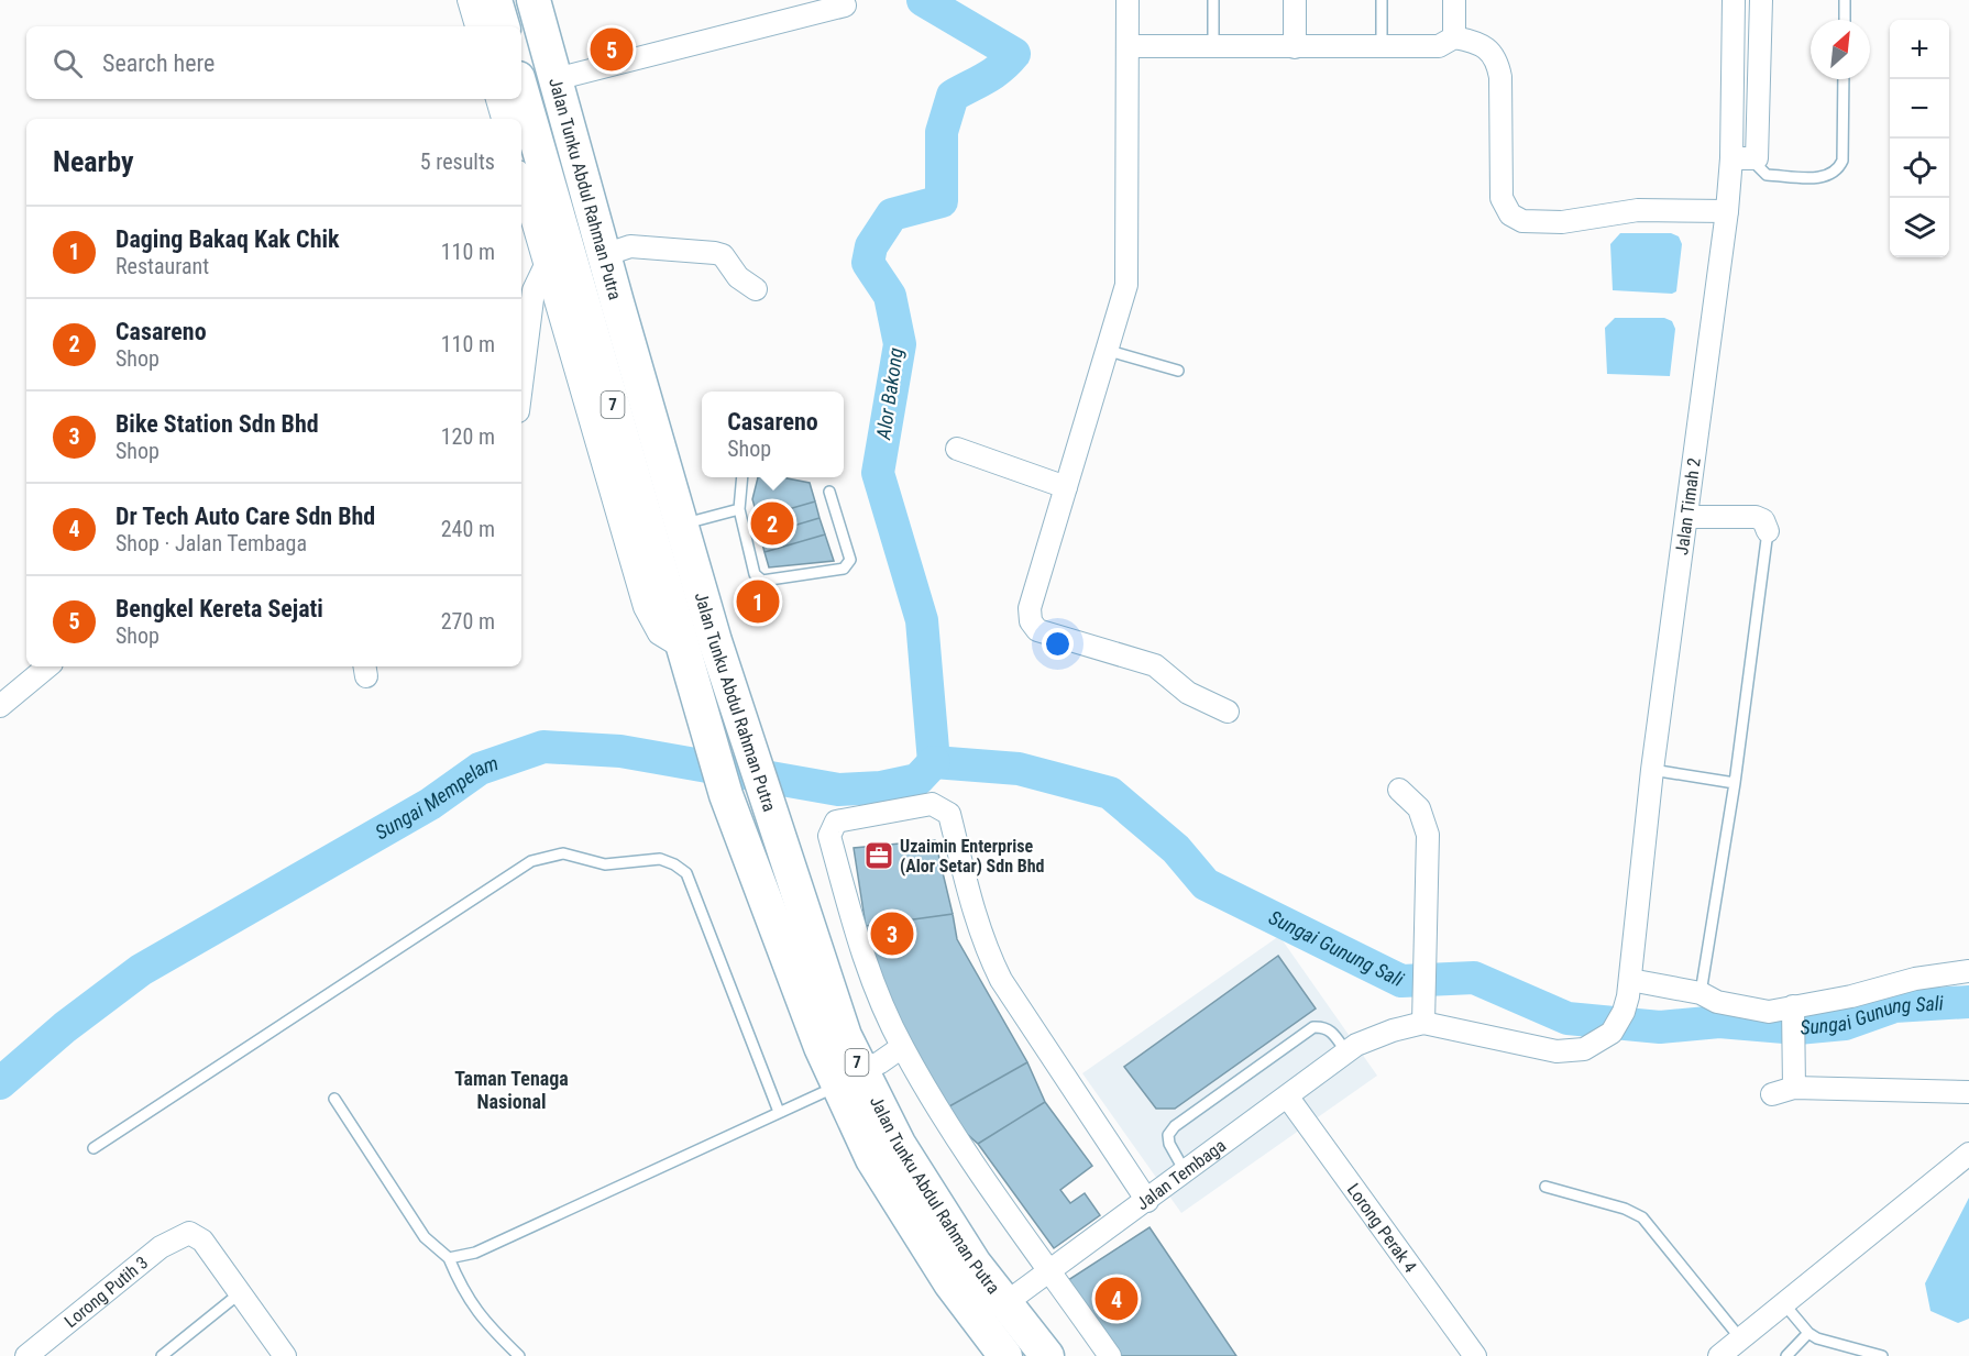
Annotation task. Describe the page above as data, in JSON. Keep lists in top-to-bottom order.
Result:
{
  "streets": {
    "main road": ["Jalan Tunku Abdul Rahman Putra", "7"],
    "street": [
      "Jalan Timah 2",
      "Jalan Tembaga",
      "Lorong Perak 4",
      "Lorong Putih 3"
    ]
  },
  "crossings": [
    ["Jalan Tunku Abdul Rahman Putra", "Jalan Tembaga"],
    ["Jalan Timah 2", "Jalan Tembaga"],
    ["Jalan Tembaga", "Lorong Perak 4"]
  ],
  "districts": ["Taman Tenaga Nasional"],
  "water": ["Alor Bakong", "Sungai Mempelam", "Sungai Gunung Sali"],
  "places": {
    "office": ["Uzaimin Enterprise (Alor Setar) Sdn Bhd"]
  },
  "north": "top right",
  "page": {
    "map_buttons": ["+", "−"],
    "pins": [
      "5",
      "2",
      "1",
      "3",
      "4"
    ],
    "search": "Search here",
    "heading": ["Nearby", "5 results"],
    "list": [
      {
        "mark": "1",
        "name": "Daging Bakaq Kak Chik",
        "note": "Restaurant",
        "value": "110 m"
      },
      {
        "mark": "2",
        "name": "Casareno",
        "note": "Shop",
        "value": "110 m"
      },
      {
        "mark": "3",
        "name": "Bike Station Sdn Bhd",
        "note": "Shop",
        "value": "120 m"
      },
      {
        "mark": "4",
        "name": "Dr Tech Auto Care Sdn Bhd",
        "note": "Shop · Jalan Tembaga",
        "value": "240 m"
      },
      {
        "mark": "5",
        "name": "Bengkel Kereta Sejati",
        "note": "Shop",
        "value": "270 m"
      }
    ],
    "popup": ["Casareno", "Shop"]
  }
}
